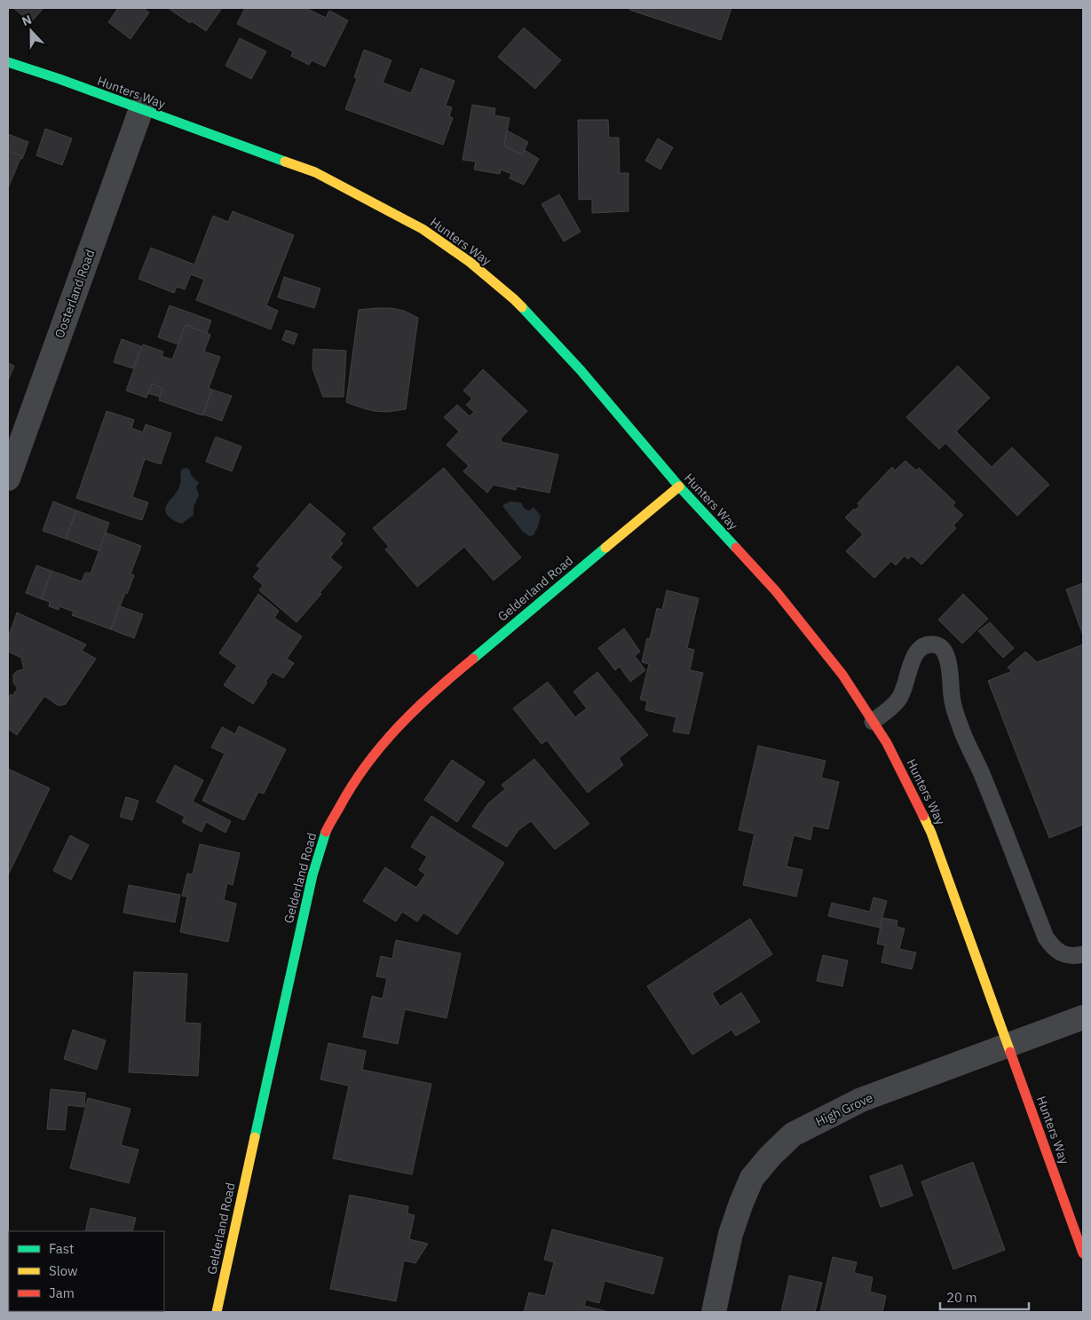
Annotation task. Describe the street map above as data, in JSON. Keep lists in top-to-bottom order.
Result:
{
  "streets": {
    "street": [
      "Hunters Way",
      "Oosterland Road",
      "Gelderland Road",
      "High Grove"
    ]
  },
  "crossings": [
    ["Hunters Way", "Oosterland Road"],
    ["Hunters Way", "Gelderland Road"],
    ["Hunters Way", "High Grove"]
  ],
  "legend": ["Fast", "Slow", "Jam"],
  "scale_bar": "20 m",
  "north": "top"
}
